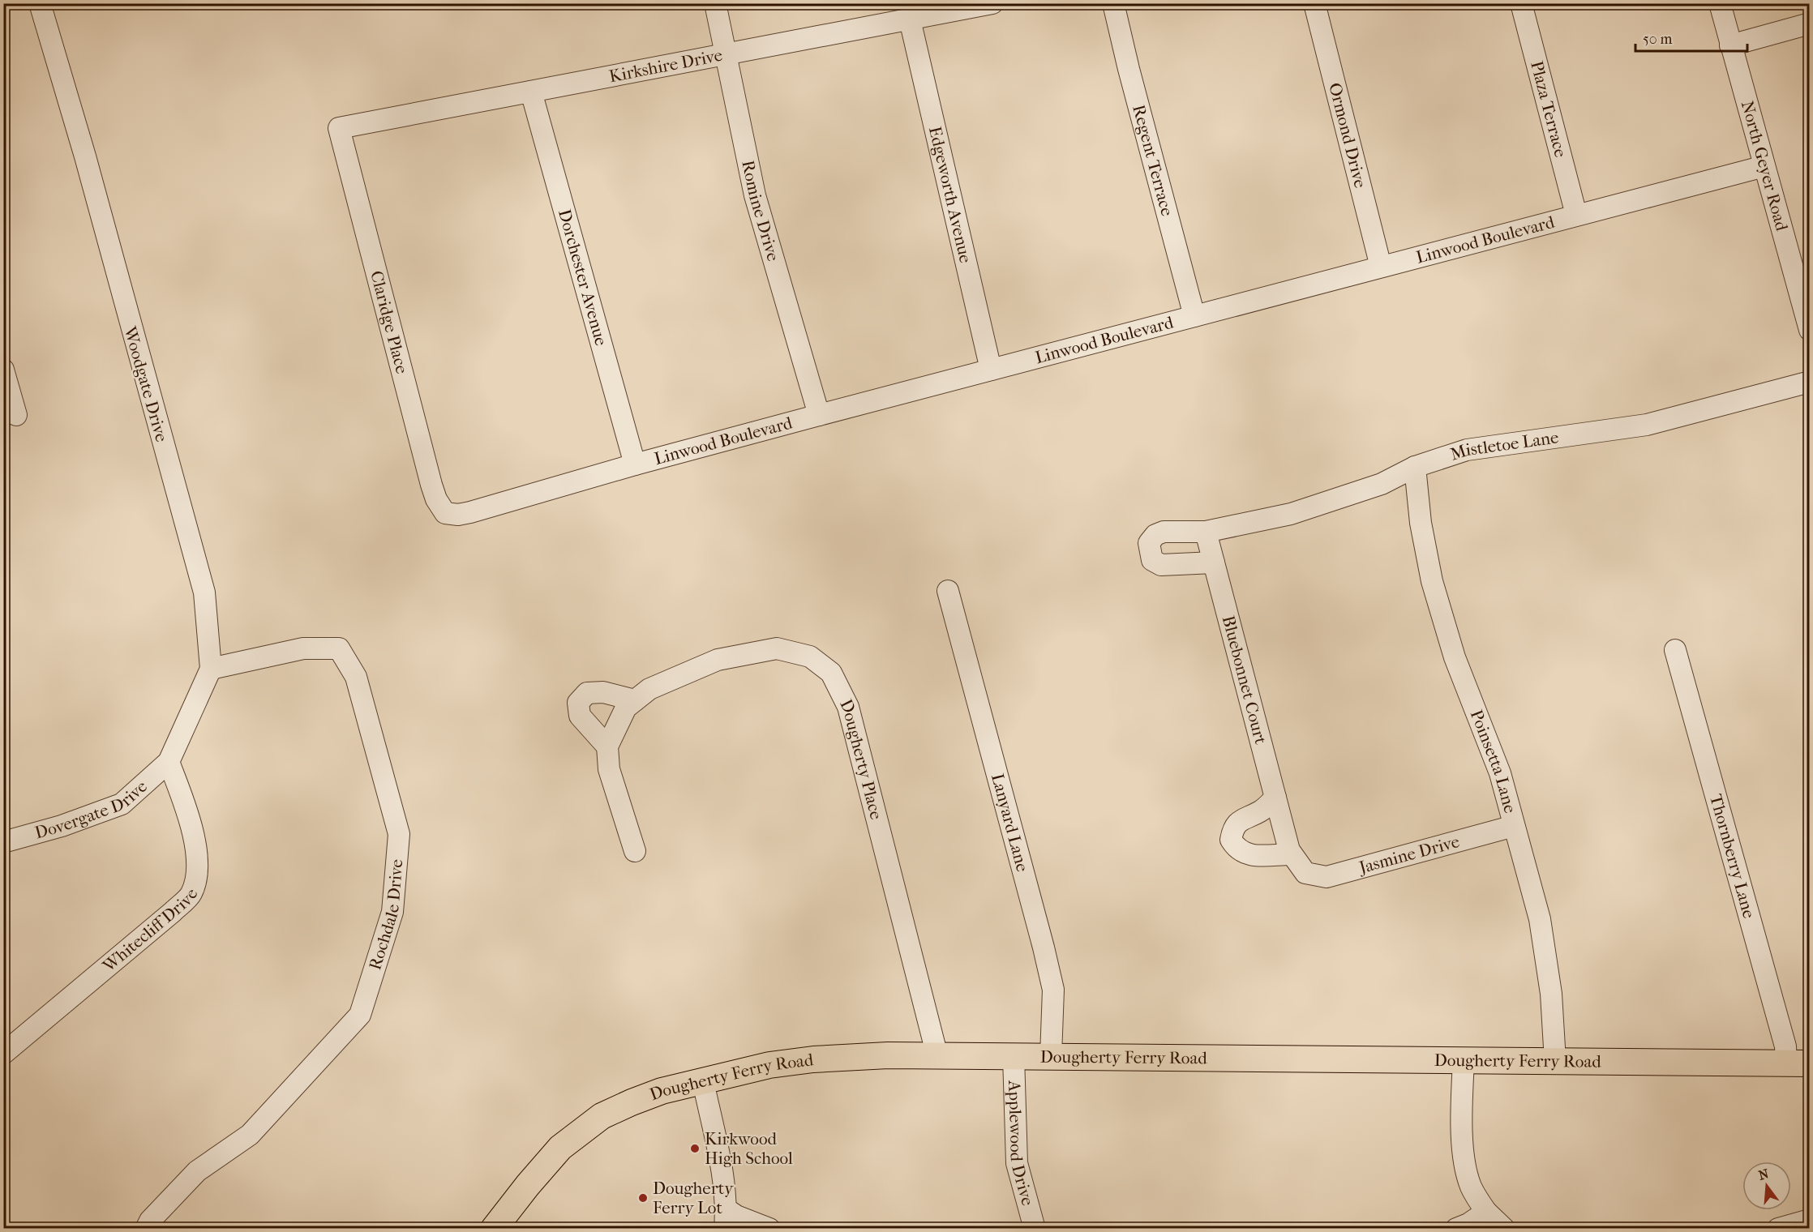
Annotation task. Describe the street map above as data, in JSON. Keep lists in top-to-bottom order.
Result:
{
  "streets": {
    "main road": ["Dougherty Ferry Road"],
    "street": [
      "Kirkshire Drive",
      "Plaza Terrace",
      "Ormond Drive",
      "Regent Terrace",
      "North Geyer Road",
      "Edgeworth Avenue",
      "Romine Drive",
      "Linwood Boulevard",
      "Dorchester Avenue",
      "Claridge Place",
      "Woodgate Drive",
      "Mistletoe Lane",
      "Bluebonnet Court",
      "Dougherty Place",
      "Poinsetta Lane",
      "Dovergate Drive",
      "Lanyard Lane",
      "Jasmine Drive",
      "Thornberry Lane",
      "Rochdale Drive",
      "Whitecliff Drive",
      "Applewood Drive"
    ]
  },
  "crossings": [
    ["Kirkshire Drive", "Edgeworth Avenue"],
    ["Kirkshire Drive", "Romine Drive"],
    ["Kirkshire Drive", "Dorchester Avenue"],
    ["Kirkshire Drive", "Claridge Place"],
    ["Plaza Terrace", "Linwood Boulevard"],
    ["Ormond Drive", "Linwood Boulevard"],
    ["Regent Terrace", "Linwood Boulevard"],
    ["North Geyer Road", "Linwood Boulevard"],
    ["Edgeworth Avenue", "Linwood Boulevard"],
    ["Romine Drive", "Linwood Boulevard"],
    ["Linwood Boulevard", "Dorchester Avenue"],
    ["Linwood Boulevard", "Claridge Place"],
    ["Woodgate Drive", "Dovergate Drive"],
    ["Woodgate Drive", "Rochdale Drive"],
    ["Woodgate Drive", "Whitecliff Drive"],
    ["Mistletoe Lane", "Bluebonnet Court"],
    ["Mistletoe Lane", "Poinsetta Lane"],
    ["Bluebonnet Court", "Jasmine Drive"],
    ["Dougherty Place", "Dougherty Ferry Road"],
    ["Poinsetta Lane", "Jasmine Drive"],
    ["Poinsetta Lane", "Dougherty Ferry Road"],
    ["Dovergate Drive", "Whitecliff Drive"],
    ["Lanyard Lane", "Dougherty Ferry Road"],
    ["Thornberry Lane", "Dougherty Ferry Road"],
    ["Dougherty Ferry Road", "Applewood Drive"]
  ],
  "places": ["Kirkwood High School", "Dougherty Ferry Lot"],
  "scale_bar": "50 m",
  "north": "top"
}
